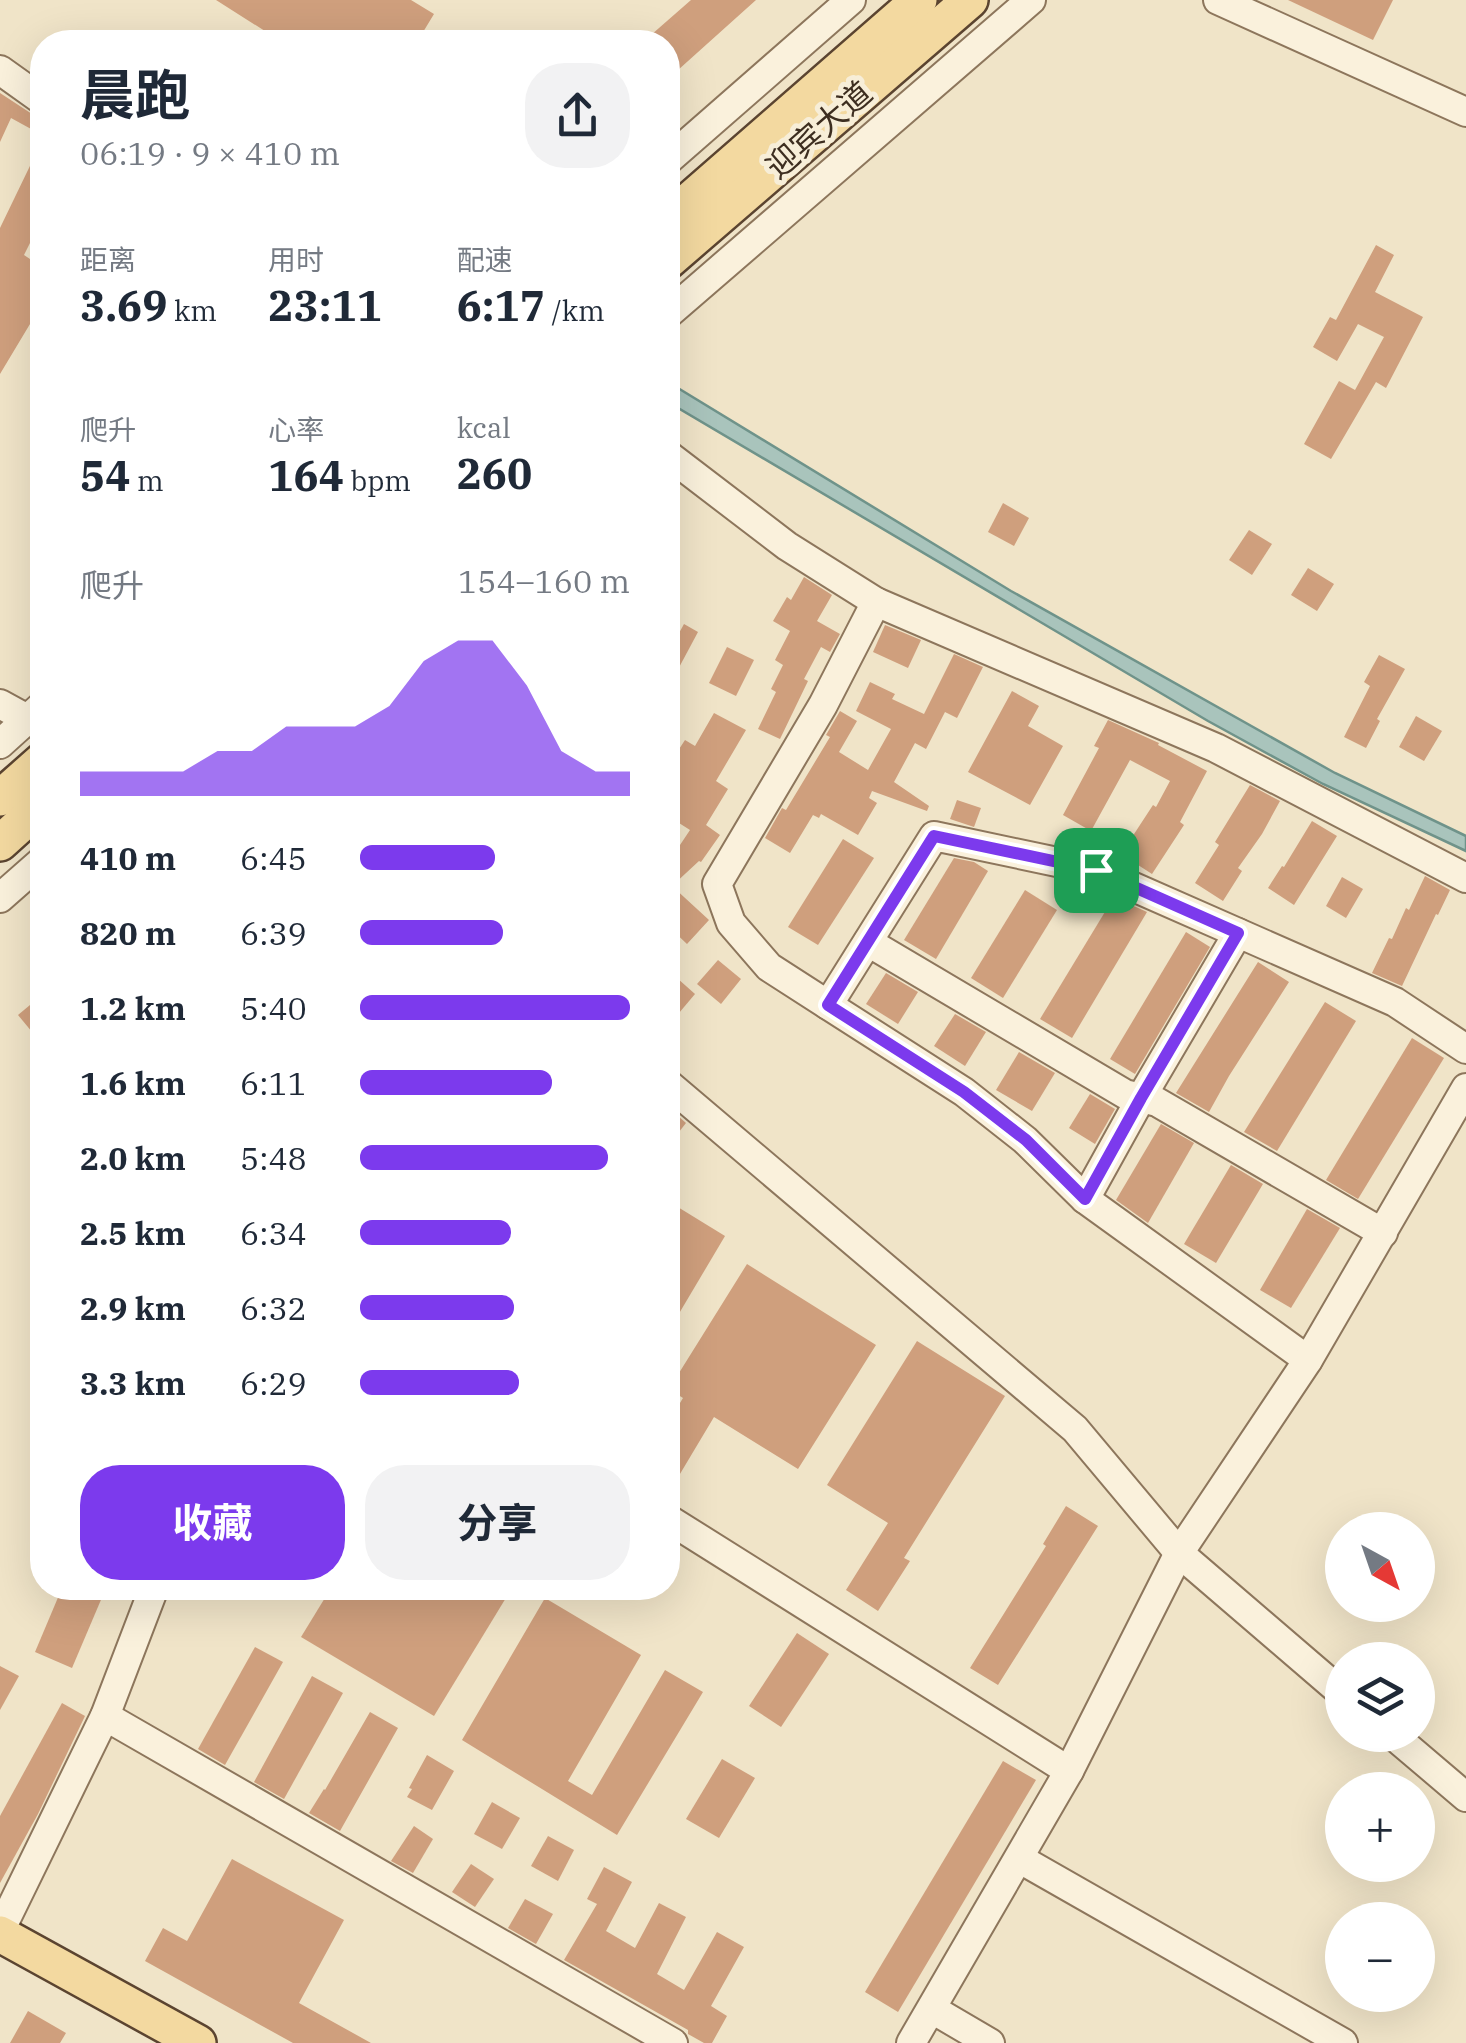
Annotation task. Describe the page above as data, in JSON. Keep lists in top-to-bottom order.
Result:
{
  "streets": {
    "main road": ["迎宾大道"]
  },
  "north": "bottom right",
  "page": {
    "heading": ["晨跑", "06:19 · 9 × 410 m"],
    "stats": [
      ["距离", "3.69 km"],
      ["用时", "23:11"],
      ["配速", "6:17 /km"],
      ["爬升", "54 m"],
      ["心率", "164 bpm"],
      ["kcal", "260"]
    ],
    "chart": ["爬升", "154–160 m"],
    "list": [
      {
        "name": "410 m",
        "note": "6:45"
      },
      {
        "name": "820 m",
        "note": "6:39"
      },
      {
        "name": "1.2 km",
        "note": "5:40"
      },
      {
        "name": "1.6 km",
        "note": "6:11"
      },
      {
        "name": "2.0 km",
        "note": "5:48"
      },
      {
        "name": "2.5 km",
        "note": "6:34"
      },
      {
        "name": "2.9 km",
        "note": "6:32"
      },
      {
        "name": "3.3 km",
        "note": "6:29"
      }
    ],
    "buttons": ["收藏", "分享"],
    "map_buttons": ["+", "−"]
  }
}
